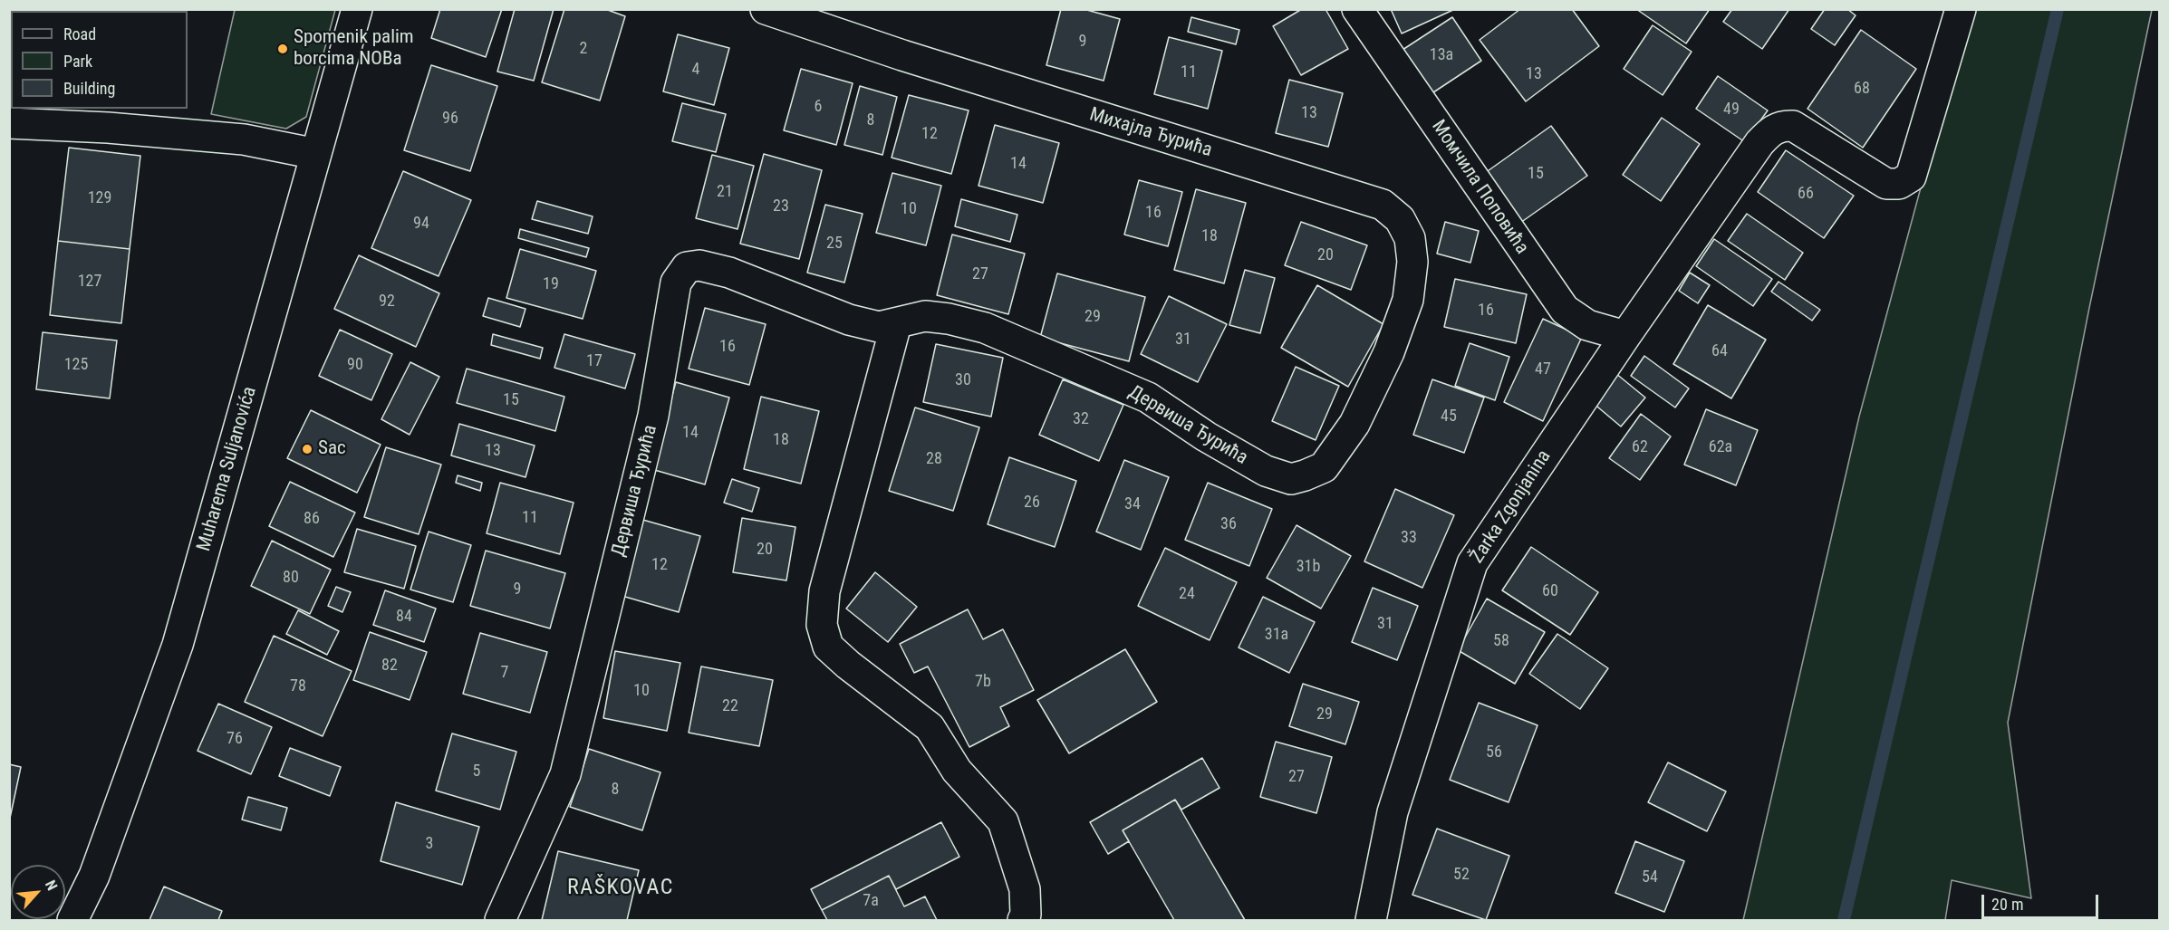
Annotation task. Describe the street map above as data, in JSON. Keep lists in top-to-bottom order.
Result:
{
  "streets": {
    "street": [
      "Михајла Ђурића",
      "Момчила Поповића",
      "Дервиша Ђурића",
      "Muharema Suljanovića",
      "Žarka Zgonjanina"
    ]
  },
  "crossings": [
    ["Михајла Ђурића", "Дервиша Ђурића"],
    ["Момчила Поповића", "Žarka Zgonjanina"]
  ],
  "districts": ["RAŠKOVAC"],
  "places": ["Spomenik palim borcima NOBa", "Sac"],
  "house_numbers": [
    "9",
    "2",
    "13a",
    "4",
    "11",
    "13",
    "68",
    "6",
    "49",
    "13",
    "96",
    "8",
    "12",
    "14",
    "15",
    "21",
    "66",
    "129",
    "23",
    "10",
    "16",
    "94",
    "18",
    "25",
    "20",
    "27",
    "127",
    "19",
    "92",
    "16",
    "29",
    "31",
    "16",
    "64",
    "17",
    "125",
    "90",
    "47",
    "30",
    "15",
    "45",
    "32",
    "14",
    "18",
    "62",
    "62a",
    "13",
    "28",
    "26",
    "34",
    "11",
    "86",
    "36",
    "33",
    "20",
    "12",
    "31b",
    "80",
    "9",
    "60",
    "24",
    "84",
    "31",
    "31a",
    "58",
    "82",
    "7",
    "7b",
    "78",
    "10",
    "22",
    "29",
    "76",
    "56",
    "5",
    "27",
    "8",
    "3",
    "52",
    "54",
    "7a"
  ],
  "legend": ["Road", "Park", "Building"],
  "scale_bar": "20 m",
  "north": "top right"
}
